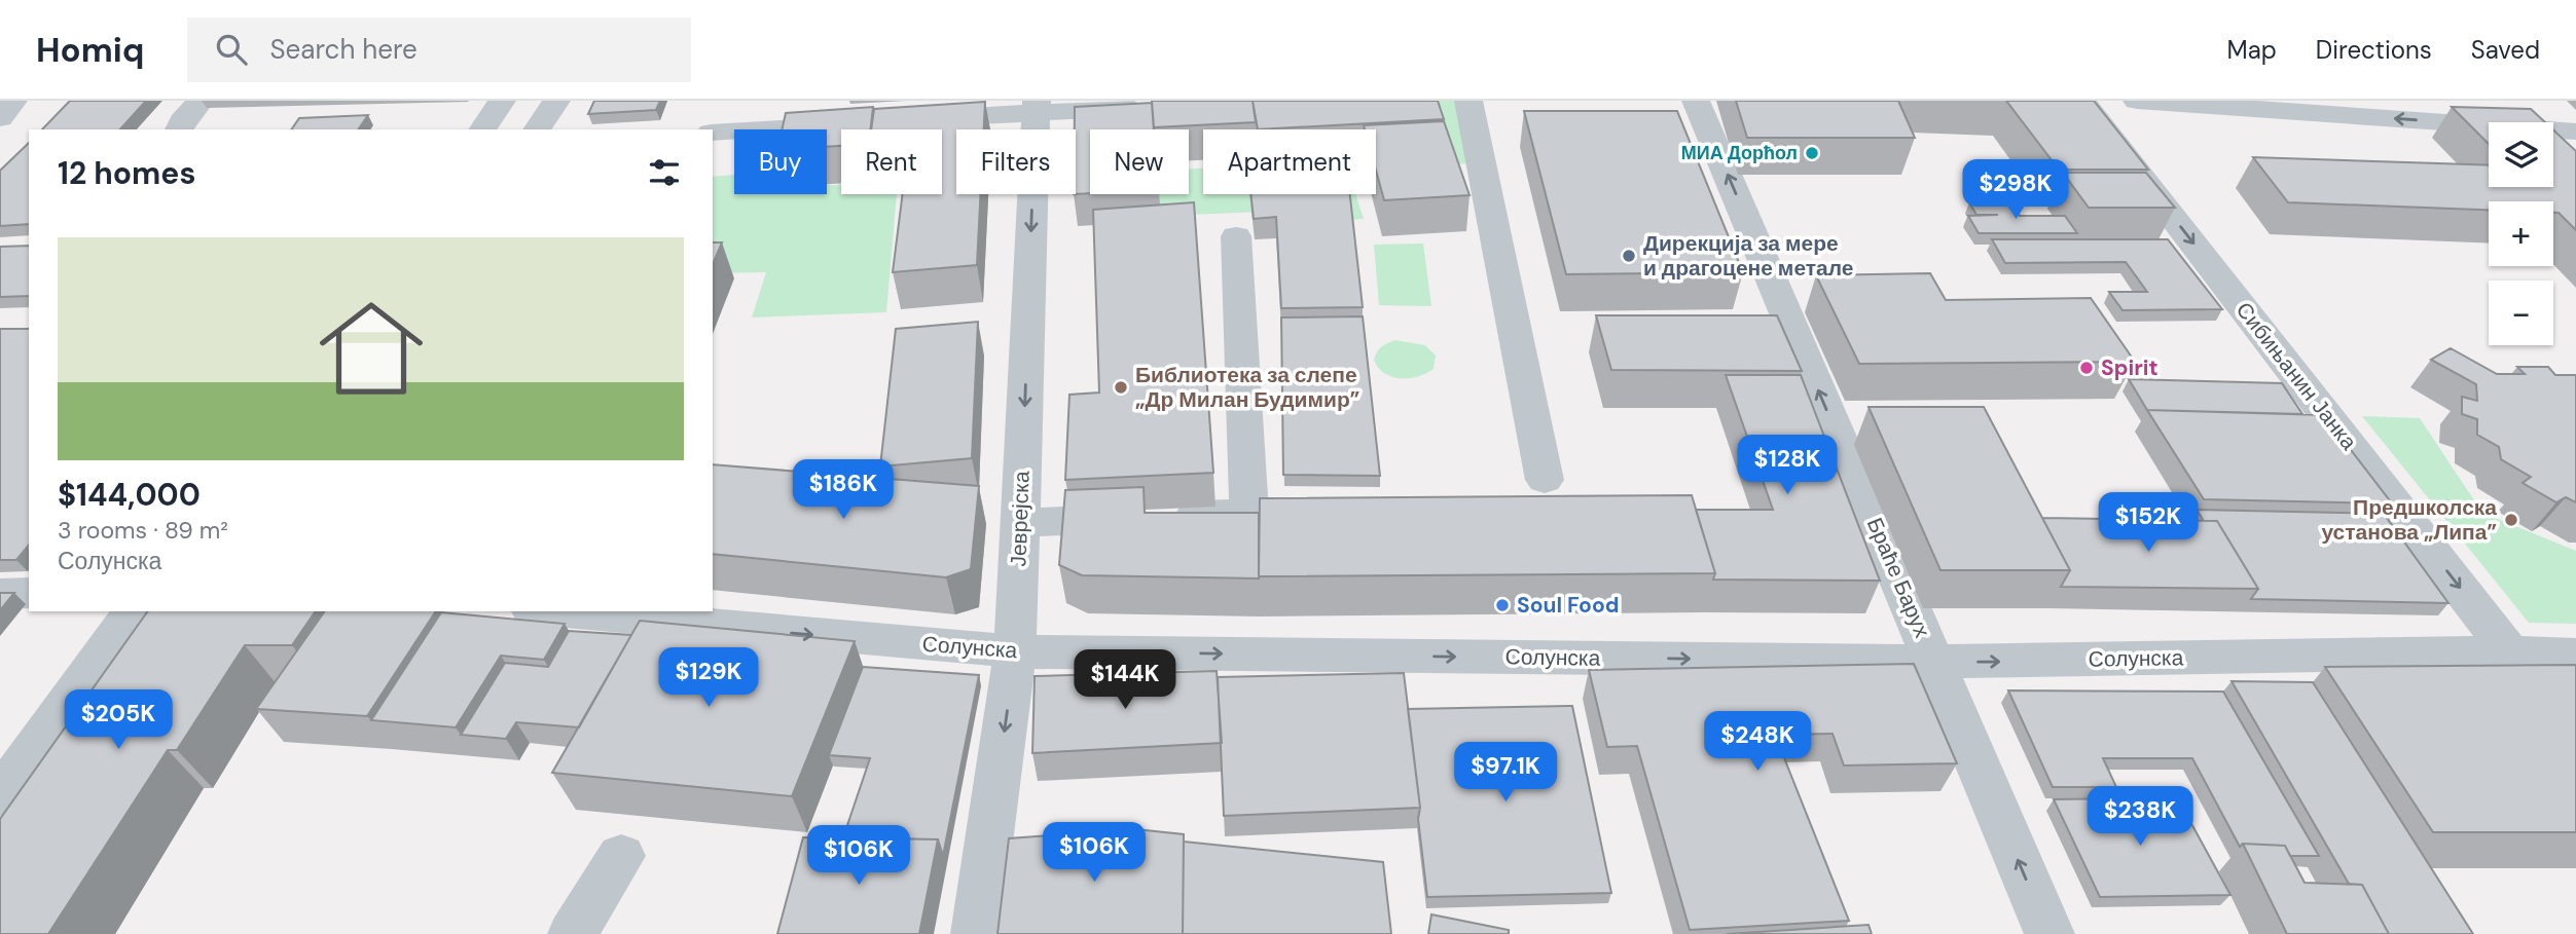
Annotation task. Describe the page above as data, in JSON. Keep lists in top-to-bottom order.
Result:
{
  "streets": {
    "street": [
      "Сибињанин Јанка",
      "Јеврејска",
      "Браће Барух",
      "Солунска"
    ]
  },
  "crossings": [
    ["Сибињанин Јанка", "Солунска"],
    ["Јеврејска", "Солунска"],
    ["Браће Барух", "Солунска"]
  ],
  "one_way": ["Сибињанин Јанка", "Јеврејска", "Солунска"],
  "places": [
    "МИА Дорћол",
    "Дирекција за мере и драгоцене метале",
    "Spirit",
    "Библиотека за слепе „Др Милан Будимир”",
    "Предшколска установа „Липа”",
    "Soul Food"
  ],
  "page": {
    "header": "Homiq",
    "search": "Search here",
    "nav": ["Map", "Directions", "Saved"],
    "map_buttons": ["+", "−"],
    "chip": [
      "Buy",
      "Rent",
      "Filters",
      "New",
      "Apartment"
    ],
    "heading": "12 homes",
    "price": [
      "$298K",
      "$128K",
      "$186K",
      "$152K",
      "$129K",
      "$144K",
      "$205K",
      "$248K",
      "$97.1K",
      "$238K",
      "$106K",
      "$106K"
    ],
    "list": [
      {
        "name": "$144,000",
        "note": "3 rooms · 89 m² · Солунска"
      }
    ]
  }
}
